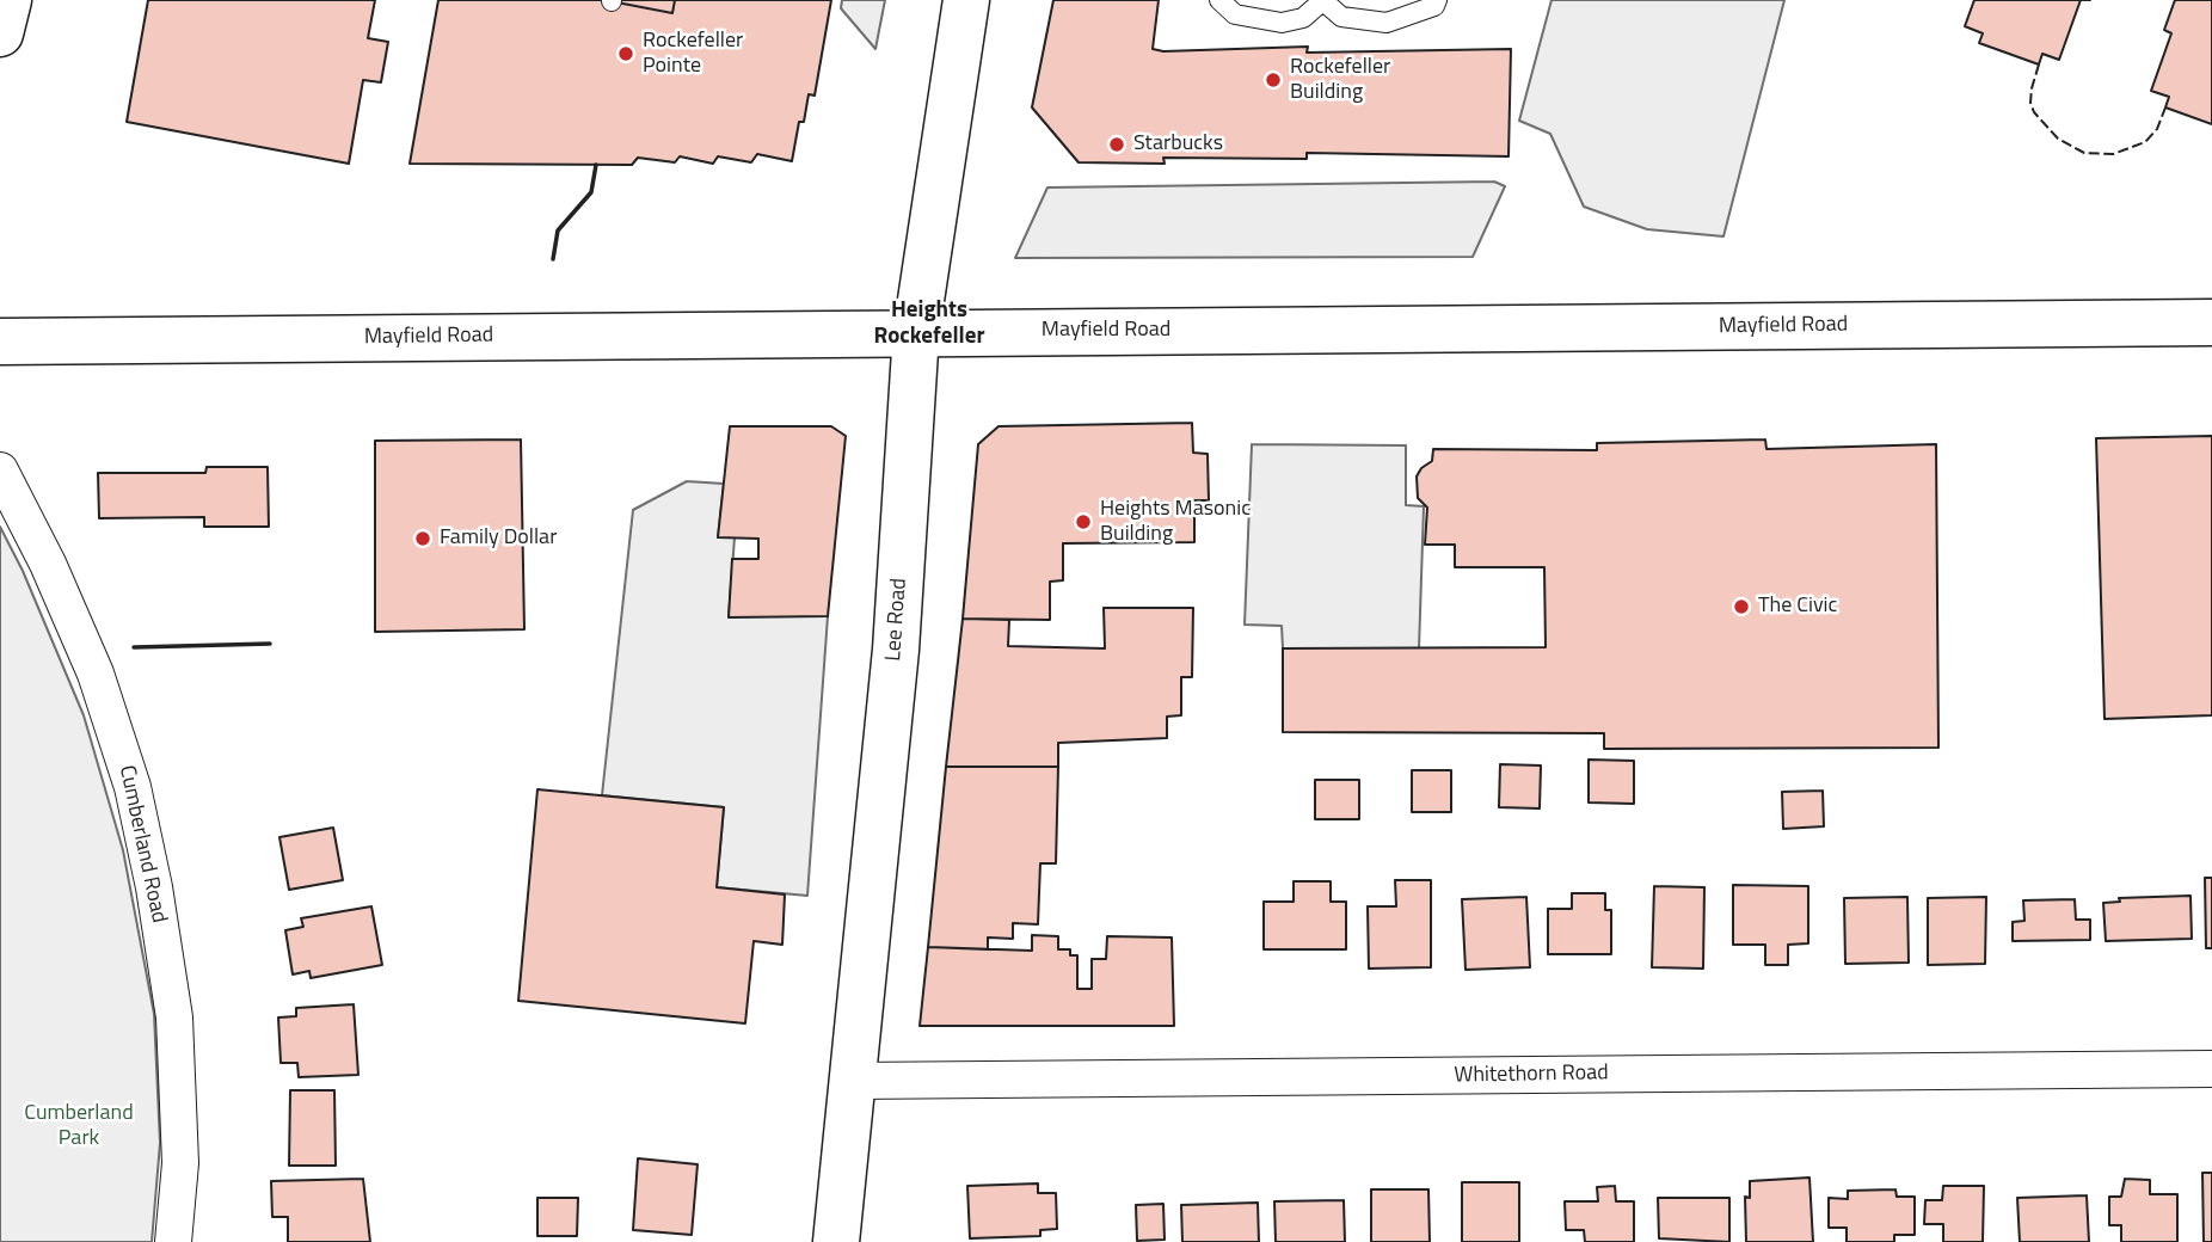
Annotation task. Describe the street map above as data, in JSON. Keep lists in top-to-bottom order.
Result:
{
  "streets": {
    "main road": ["Mayfield Road", "Lee Road"],
    "street": ["Cumberland Road", "Whitethorn Road"]
  },
  "crossings": [
    ["Mayfield Road", "Lee Road"],
    ["Lee Road", "Whitethorn Road"]
  ],
  "districts": ["Heights Rockefeller"],
  "parks": ["Cumberland Park"],
  "places": [
    "Rockefeller Pointe",
    "Rockefeller Building",
    "Starbucks",
    "Heights Masonic Building",
    "Family Dollar",
    "The Civic"
  ]
}
